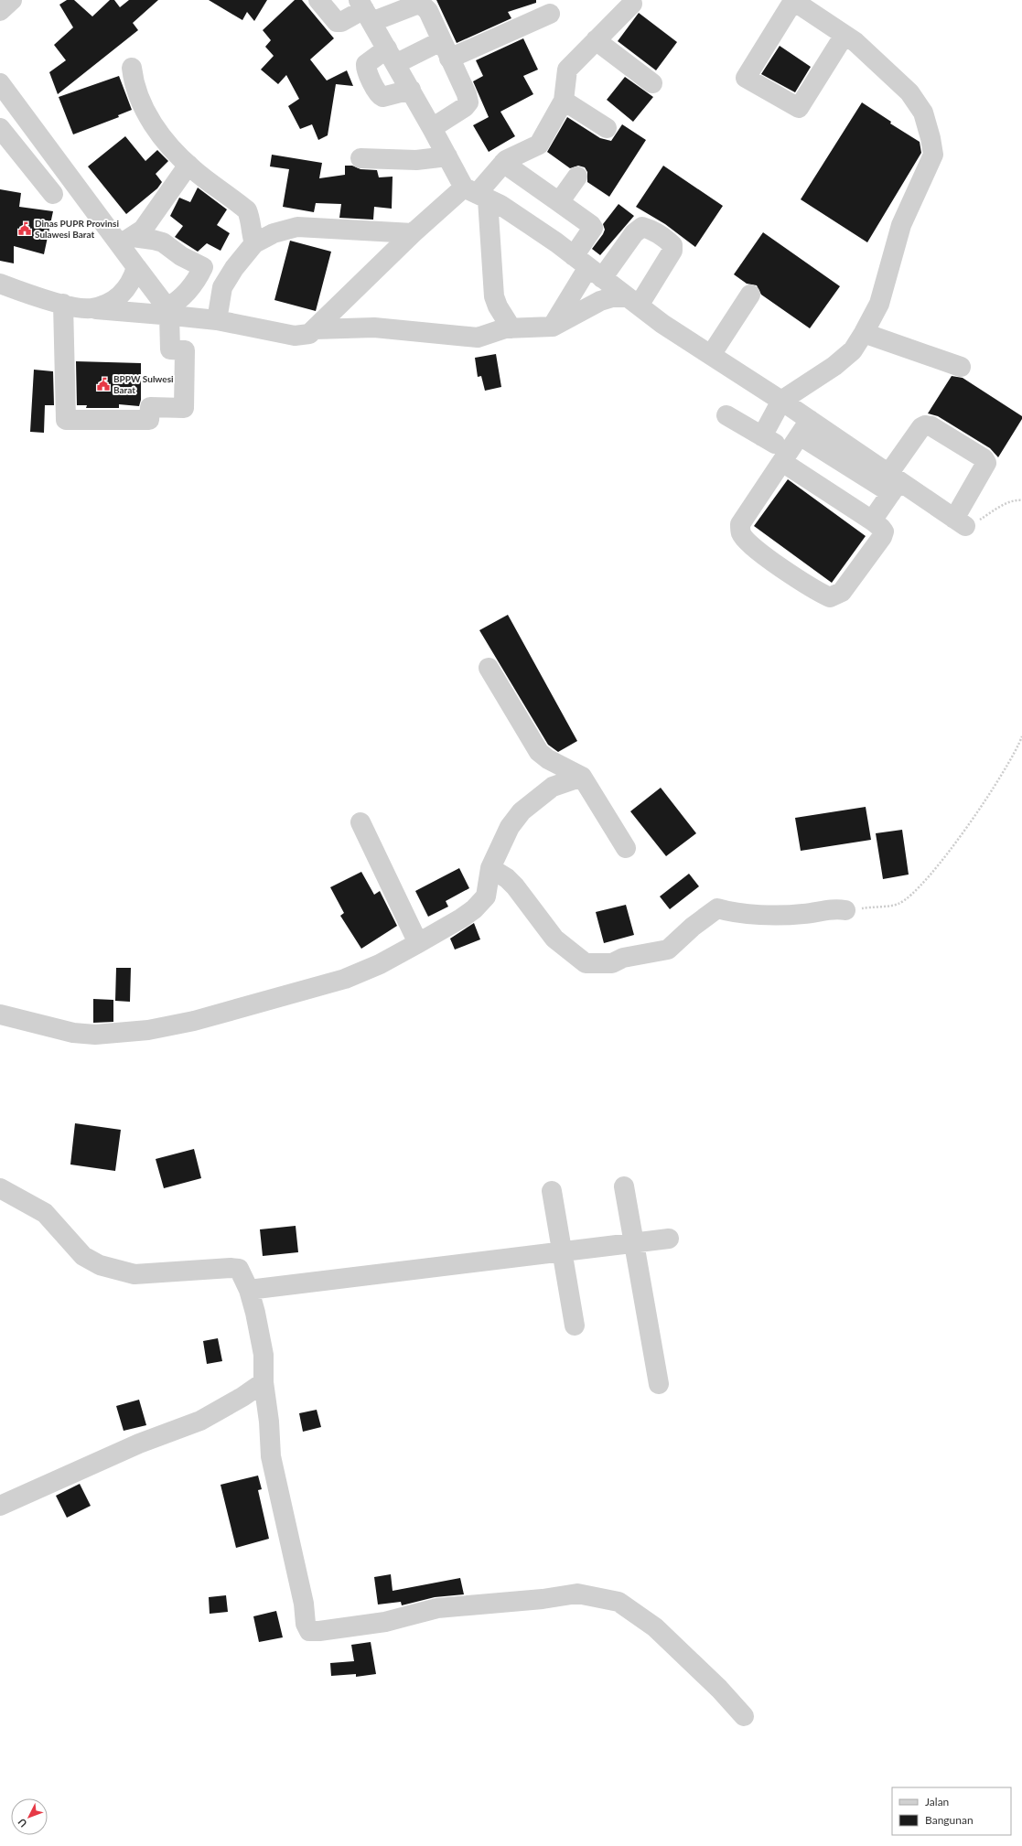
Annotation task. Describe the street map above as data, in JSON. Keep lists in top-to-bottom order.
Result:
{
  "places": {
    "public building": ["Dinas PUPR Provinsi Sulawesi Barat", "BPPW Sulwesi Barat"]
  },
  "legend": ["Jalan", "Bangunan"],
  "north": "bottom left"
}
